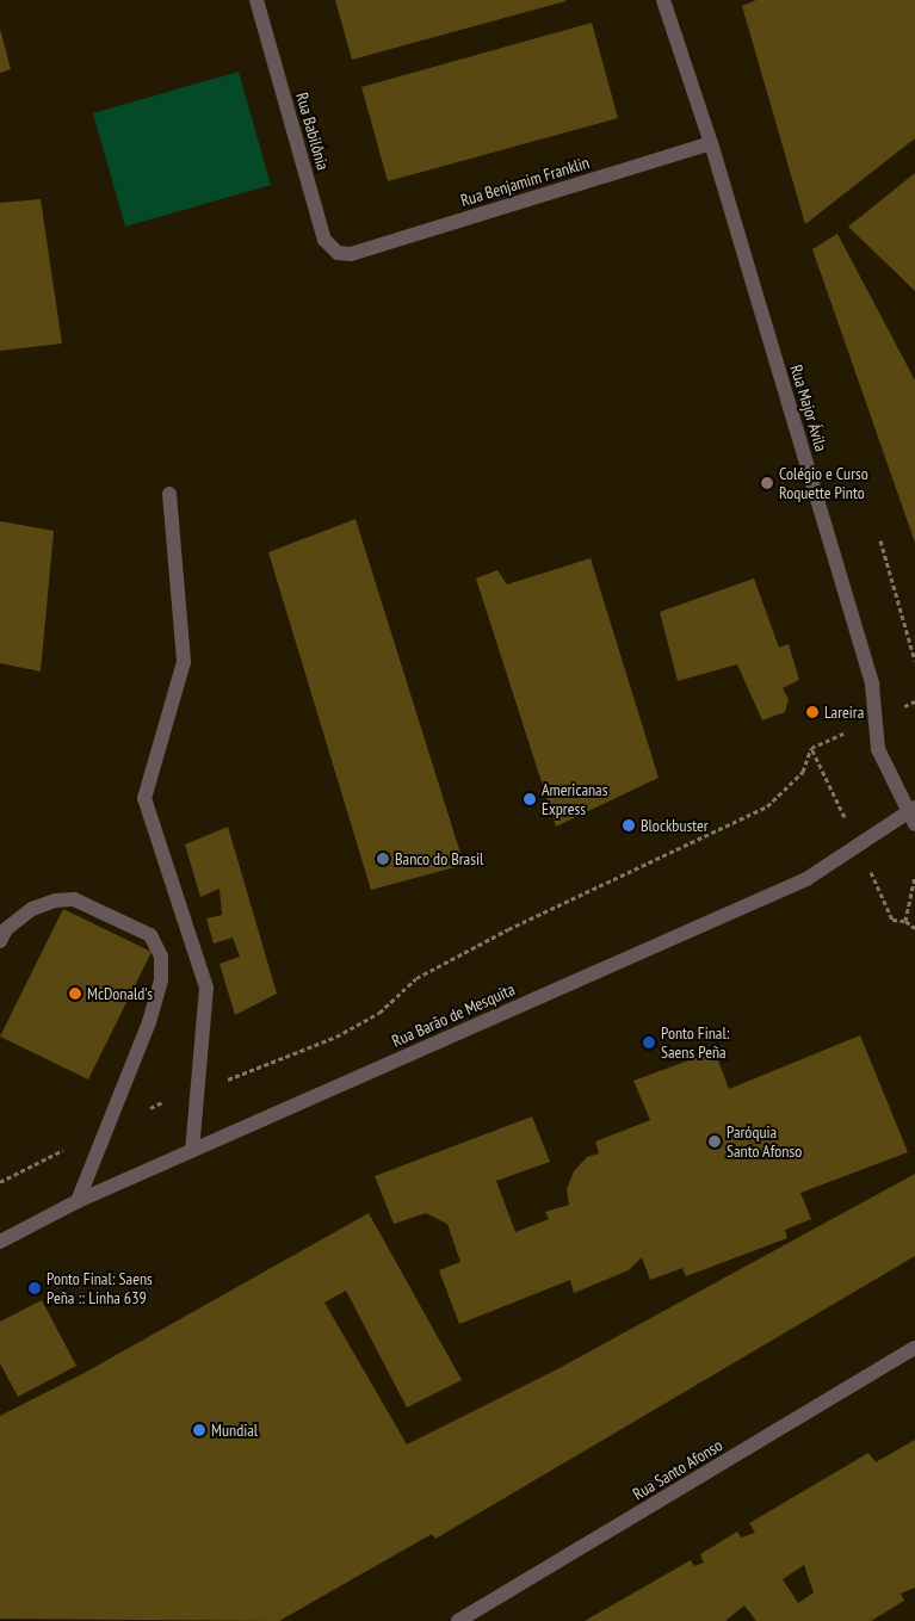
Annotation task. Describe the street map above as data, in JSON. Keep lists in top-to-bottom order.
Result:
{
  "streets": {
    "street": [
      "Rua Babilônia",
      "Rua Benjamim Franklin",
      "Rua Major Ávila",
      "Rua Barão de Mesquita",
      "Rua Santo Afonso"
    ]
  },
  "crossings": [
    ["Rua Babilônia", "Rua Benjamim Franklin"],
    ["Rua Benjamim Franklin", "Rua Major Ávila"],
    ["Rua Major Ávila", "Rua Barão de Mesquita"]
  ],
  "places": [
    "Colégio e Curso Roquette Pinto",
    "Lareira",
    "Americanas Express",
    "Blockbuster",
    "Banco do Brasil",
    "McDonald's",
    "Ponto Final: Saens Peña",
    "Paróquia Santo Afonso",
    "Ponto Final: Saens Peña :: Linha 639",
    "Mundial"
  ]
}
